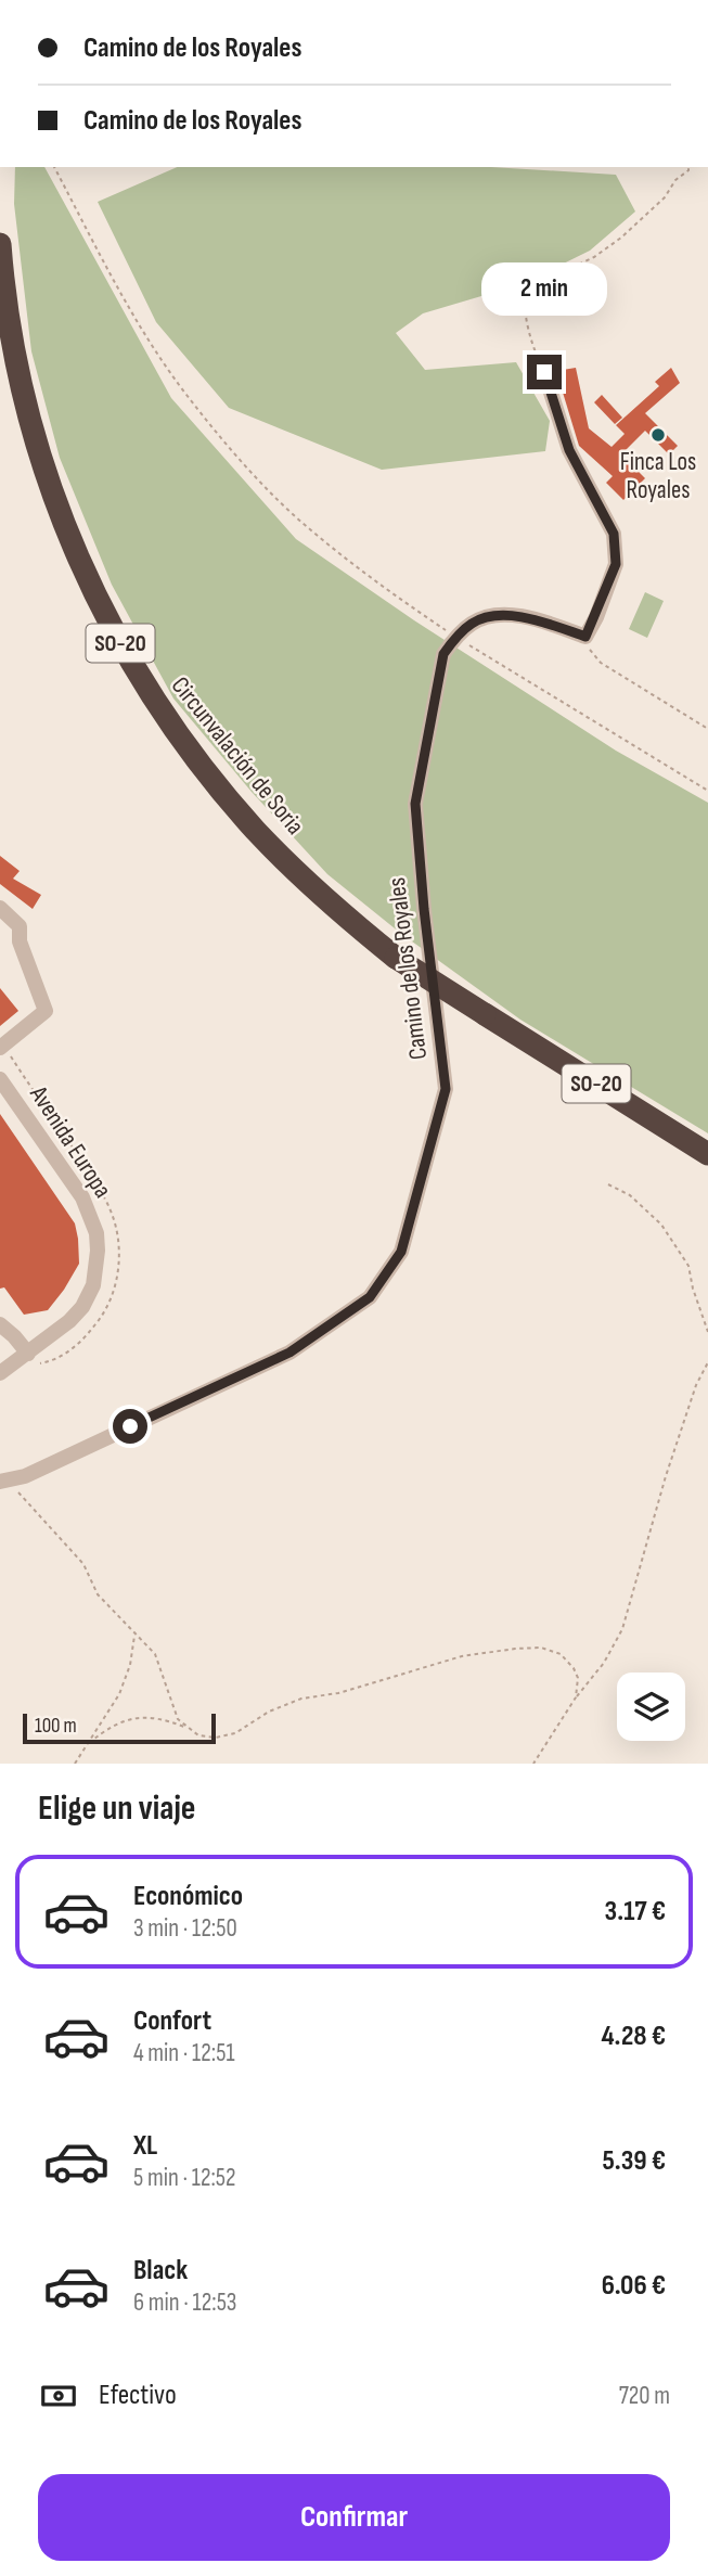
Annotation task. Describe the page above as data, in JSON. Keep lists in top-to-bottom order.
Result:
{
  "streets": {
    "highway": ["SO-20", "Circunvalación de Soria"],
    "street": ["Camino de los Royales", "Avenida Europa"]
  },
  "places": ["Finca Los Royales"],
  "scale_bar": "100 m",
  "page": {
    "banner": ["Camino de los Royales", "Camino de los Royales"],
    "bubble": "2 min",
    "scale": "100 m",
    "heading": "Elige un viaje",
    "list": [
      {
        "name": "Económico",
        "note": "3 min · 12:50",
        "value": "3.17 €"
      },
      {
        "name": "Confort",
        "note": "4 min · 12:51",
        "value": "4.28 €"
      },
      {
        "name": "XL",
        "note": "5 min · 12:52",
        "value": "5.39 €"
      },
      {
        "name": "Black",
        "note": "6 min · 12:53",
        "value": "6.06 €"
      }
    ],
    "pay": ["Efectivo", "720 m"],
    "buttons": "Confirmar"
  }
}
